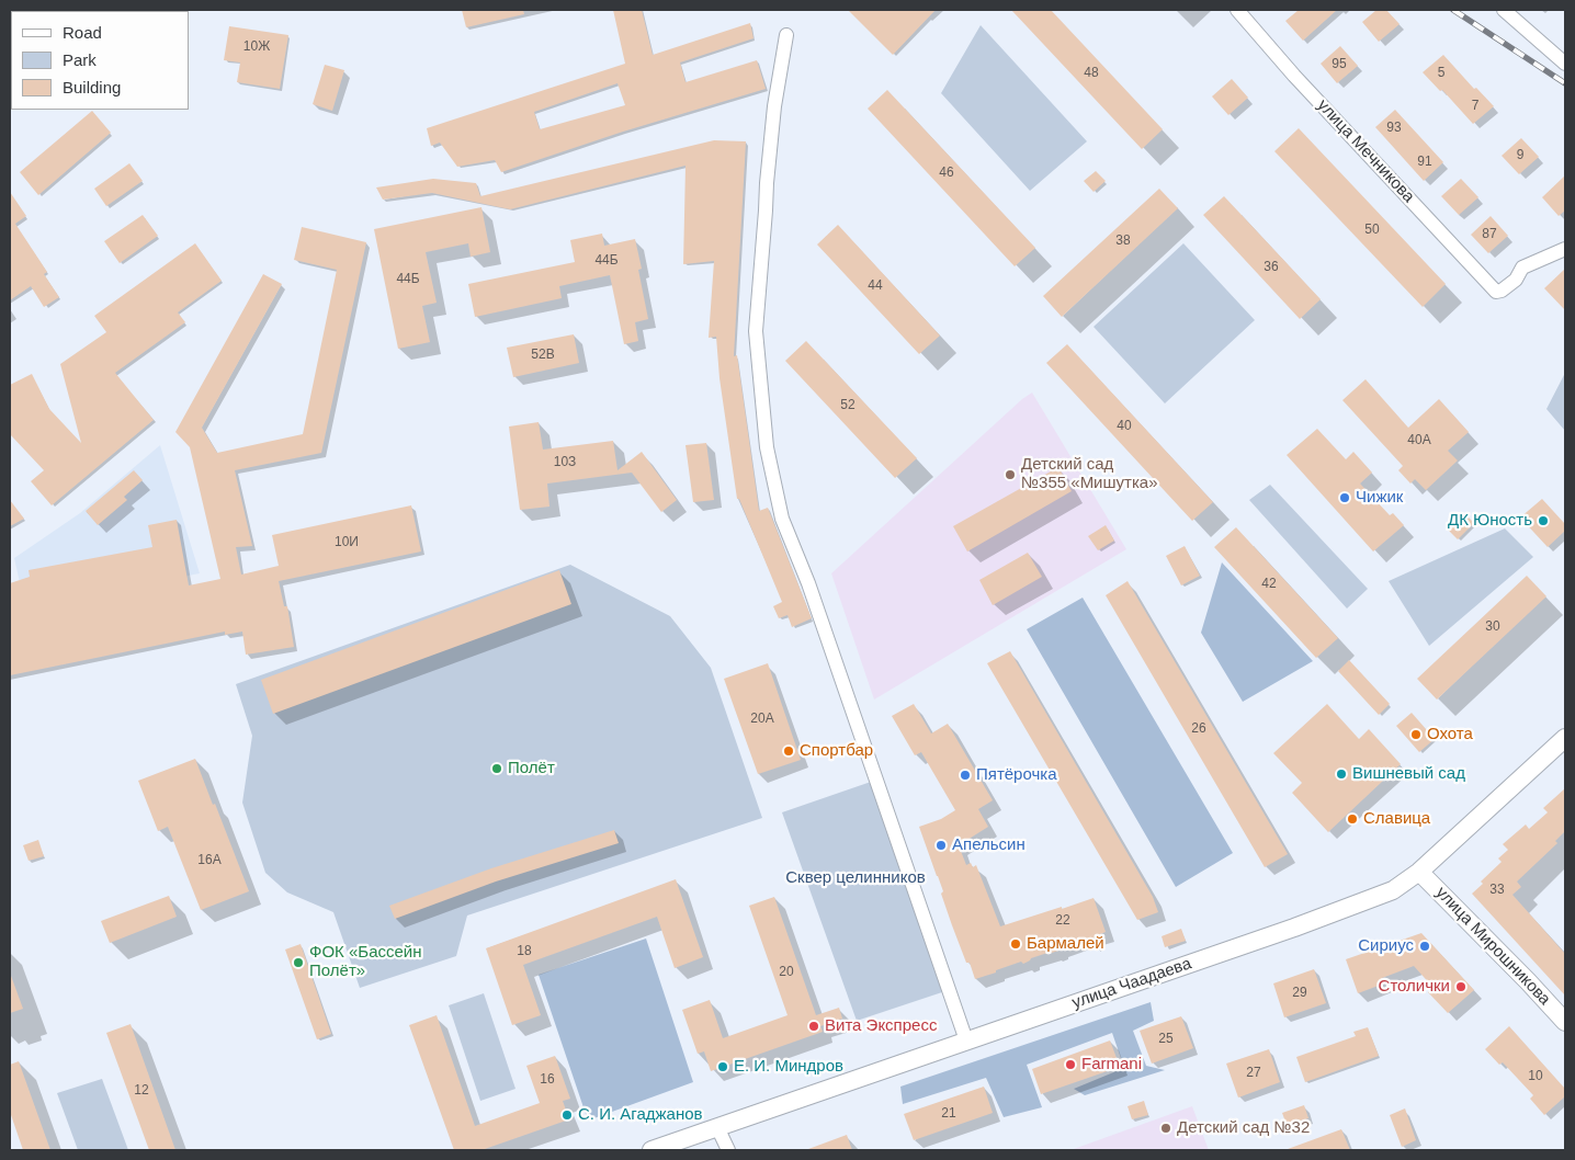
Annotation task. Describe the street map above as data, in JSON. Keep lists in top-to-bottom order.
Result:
{
  "streets": {
    "street": ["улица Мечникова", "улица Мирошникова", "улица Чаадаева"]
  },
  "crossings": [
    ["улица Мирошникова", "улица Чаадаева"]
  ],
  "parks": ["Сквер целинников"],
  "places": [
    "Детский сад №355 «Мишутка»",
    "Чижик",
    "ДК Юность",
    "Охота",
    "Спортбар",
    "Полёт",
    "Вишневый сад",
    "Пятёрочка",
    "Славица",
    "Апельсин",
    "Бармалей",
    "Сириус",
    "ФОК «Бассейн Полёт»",
    "Столички",
    "Вита Экспресс",
    "Farmani",
    "Е. И. Миндров",
    "С. И. Агаджанов",
    "Детский сад №32"
  ],
  "house_numbers": [
    "10Ж",
    "95",
    "48",
    "5",
    "7",
    "93",
    "9",
    "91",
    "46",
    "50",
    "87",
    "38",
    "44Б",
    "36",
    "44Б",
    "44",
    "52В",
    "52",
    "40",
    "40А",
    "10З",
    "10И",
    "42",
    "30",
    "20А",
    "26",
    "16А",
    "33",
    "22",
    "18",
    "20",
    "29",
    "25",
    "27",
    "10",
    "16",
    "12",
    "21"
  ],
  "legend": ["Road", "Park", "Building"]
}
